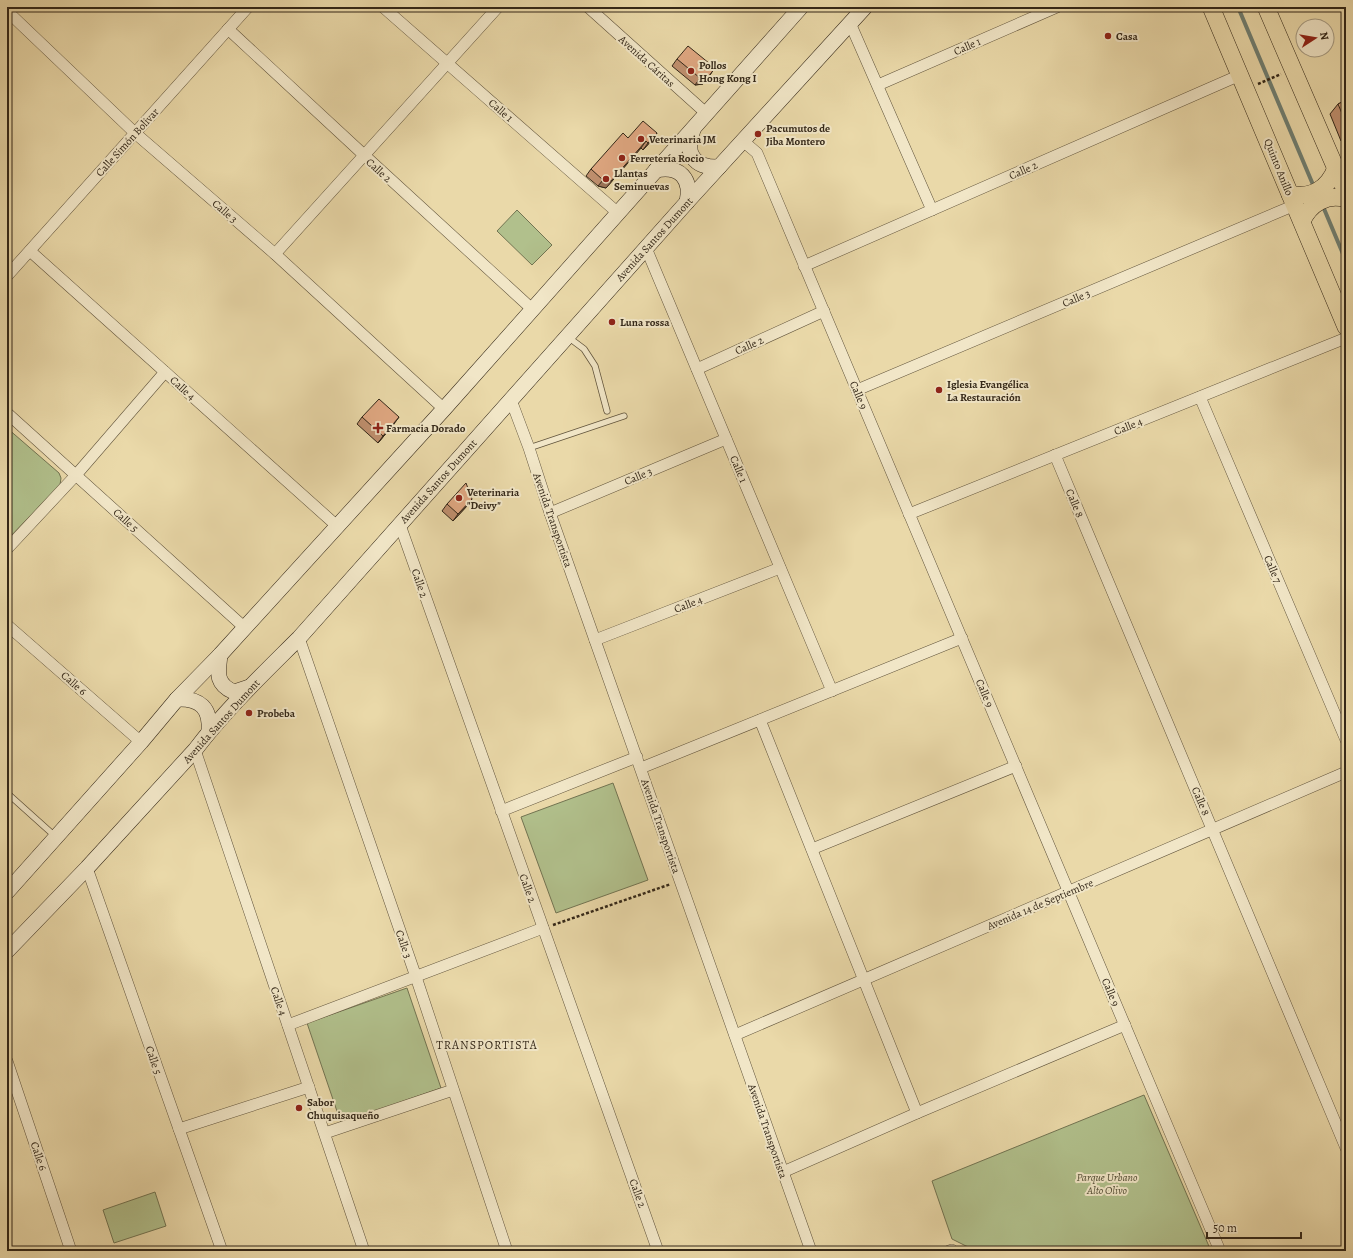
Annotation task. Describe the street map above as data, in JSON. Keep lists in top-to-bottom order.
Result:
{
  "streets": {
    "main road": ["Quinto Anillo", "Avenida Santos Dumont"],
    "street": [
      "Calle 1",
      "Avenida Cáritas",
      "Calle Simón Bolívar",
      "Calle 2",
      "Calle 3",
      "Calle 4",
      "Calle 9",
      "Calle 8",
      "Calle 5",
      "Avenida Transportista",
      "Calle 7",
      "Calle 6",
      "Avenida 14 de Septiembre"
    ]
  },
  "crossings": [
    ["Calle 1", "Calle 2"],
    ["Calle 1", "Calle 3"],
    ["Calle 1", "Avenida Santos Dumont"],
    ["Calle 1", "Calle 4"],
    ["Calle Simón Bolívar", "Calle 2"],
    ["Calle Simón Bolívar", "Calle 3"],
    ["Calle Simón Bolívar", "Calle 4"],
    ["Quinto Anillo", "Calle 2"],
    ["Quinto Anillo", "Calle 3"],
    ["Calle 2", "Avenida Santos Dumont"],
    ["Calle 2", "Calle 9"],
    ["Calle 3", "Avenida Santos Dumont"],
    ["Calle 3", "Calle 9"],
    ["Calle 3", "Avenida Transportista"],
    ["Avenida Santos Dumont", "Calle 4"],
    ["Avenida Santos Dumont", "Calle 9"],
    ["Avenida Santos Dumont", "Calle 5"],
    ["Avenida Santos Dumont", "Avenida Transportista"],
    ["Calle 4", "Calle 9"],
    ["Calle 4", "Calle 8"],
    ["Calle 4", "Avenida Transportista"],
    ["Calle 4", "Calle 7"],
    ["Calle 9", "Avenida 14 de Septiembre"],
    ["Calle 8", "Avenida 14 de Septiembre"],
    ["Avenida Transportista", "Avenida 14 de Septiembre"]
  ],
  "districts": ["TRANSPORTISTA"],
  "parks": ["Parque Urbano Alto Olivo"],
  "places": {
    "other": [
      "Casa",
      "Pollos Hong Kong I",
      "Pacumutos de Jiba Montero",
      "Veterinaria JM",
      "Ferretería Rocio",
      "Llantas Seminuevas",
      "Luna rossa",
      "Iglesia Evangélica La Restauración",
      "Veterinaria \"Deivy\"",
      "Probeba",
      "Sabor Chuquisaqueño"
    ],
    "health": ["Farmacia Dorado"]
  },
  "scale_bar": "50 m",
  "north": "right"
}
